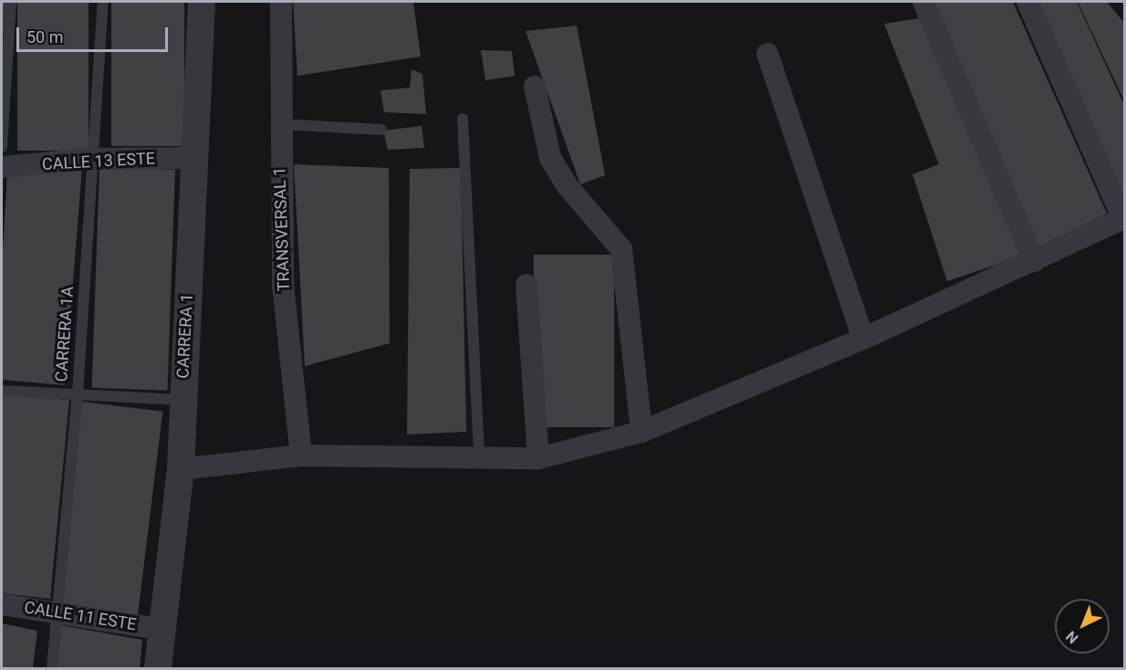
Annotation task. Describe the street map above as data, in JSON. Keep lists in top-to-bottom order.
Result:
{
  "streets": {
    "street": [
      "CALLE 13 ESTE",
      "TRANSVERSAL 1",
      "CARRERA 1",
      "CALLE 11 ESTE"
    ],
    "lane": ["CARRERA 1A"]
  },
  "crossings": [
    ["CALLE 13 ESTE", "CARRERA 1A"],
    ["CALLE 13 ESTE", "CARRERA 1"],
    ["CARRERA 1A", "CALLE 11 ESTE"],
    ["CARRERA 1", "CALLE 11 ESTE"]
  ],
  "scale_bar": "50 m",
  "north": "bottom left"
}
